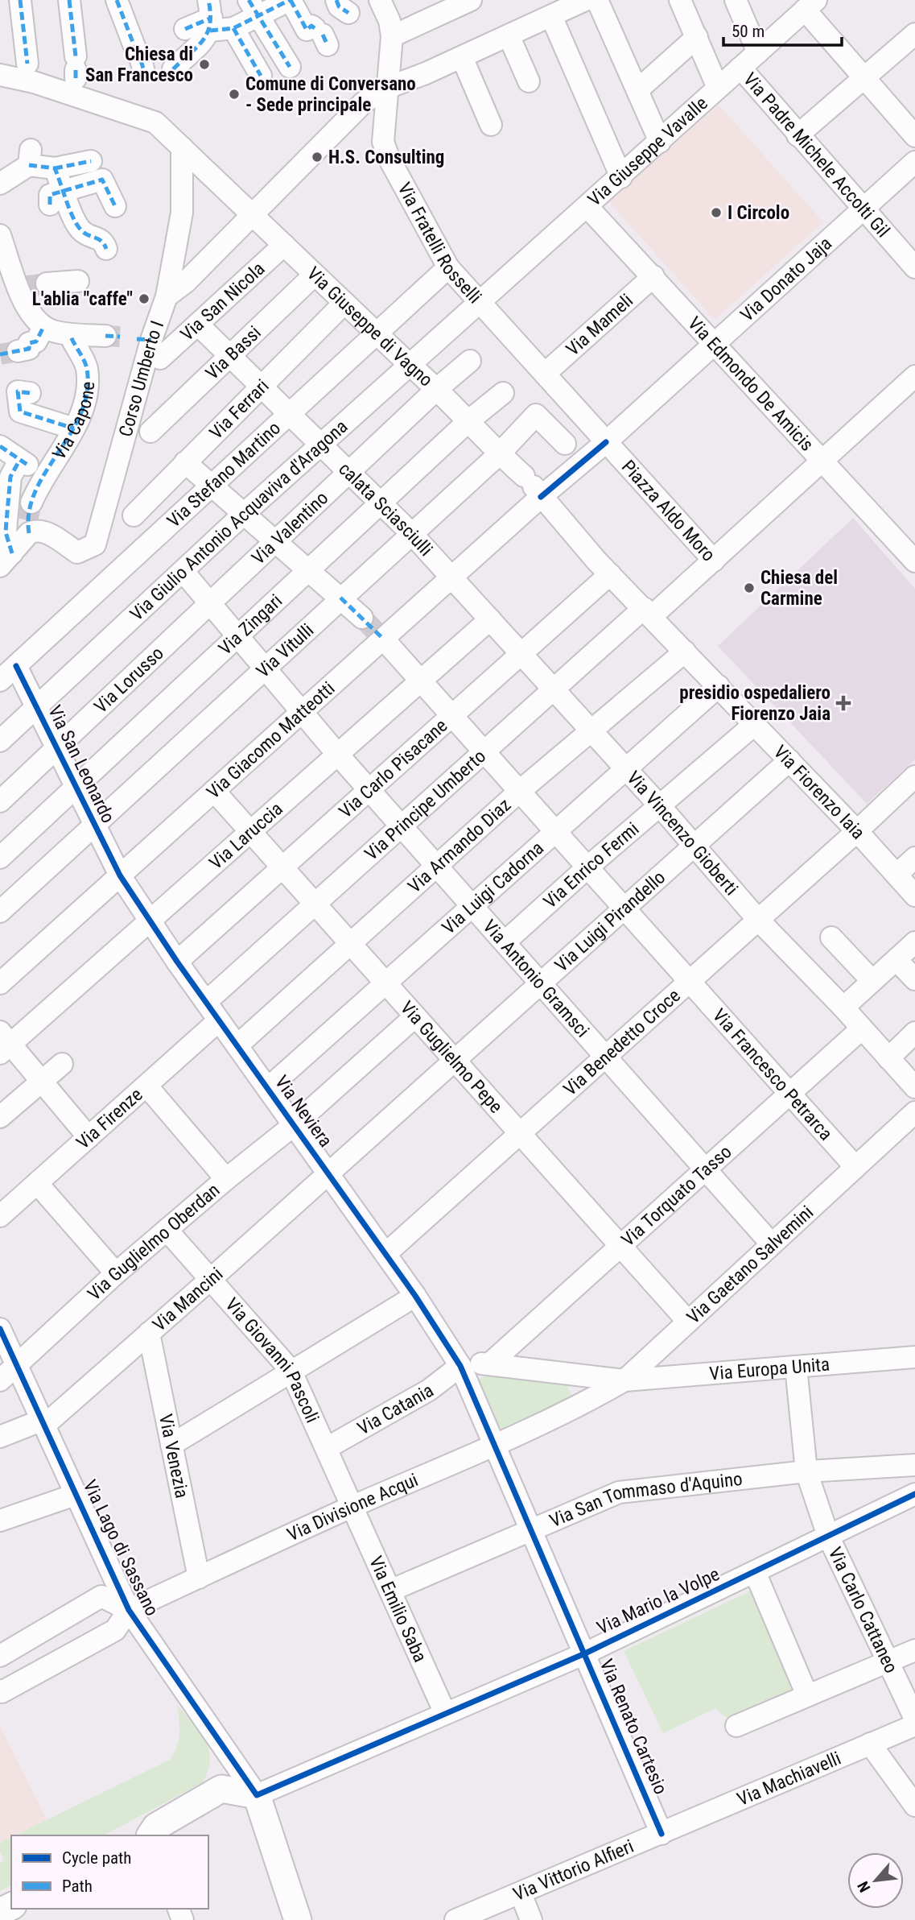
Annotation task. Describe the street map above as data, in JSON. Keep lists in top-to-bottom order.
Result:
{
  "streets": {
    "main road": ["Via Lago di Sassano"],
    "street": [
      "Via Giuseppe Vavalle",
      "Via Padre Michele Accolti Gil",
      "Via Fratelli Rosselli",
      "Via Donato Jaja",
      "Via San Nicola",
      "Via Mameli",
      "Via Giuseppe di Vagno",
      "Via Bassi",
      "Corso Umberto I",
      "Via Edmondo De Amicis",
      "Via Ferrari",
      "Via Capone",
      "Via Stefano Martino",
      "calata Sciasciulli",
      "Piazza Aldo Moro",
      "Via Giulio Antonio Acquaviva d'Aragona",
      "Via Valentino",
      "Via Zingari",
      "Via Vitulli",
      "Via Lorusso",
      "Via Giacomo Matteotti",
      "Via San Leonardo",
      "Via Carlo Pisacane",
      "Via Fiorenzo Iaia",
      "Via Principe Umberto",
      "Via Vincenzo Gioberti",
      "Via Laruccia",
      "Via Armando Diaz",
      "Via Enrico Fermi",
      "Via Luigi Cadorna",
      "Via Luigi Pirandello",
      "Via Antonio Gramsci",
      "Via Benedetto Croce",
      "Via Guglielmo Pepe",
      "Via Francesco Petrarca",
      "Via Neviera",
      "Via Firenze",
      "Via Torquato Tasso",
      "Via Guglielmo Oberdan",
      "Via Gaetano Salvemini",
      "Via Mancini",
      "Via Giovanni Pascoli",
      "Via Europa Unita",
      "Via Catania",
      "Via Venezia",
      "Via San Tommaso d'Aquino",
      "Via Divisione Acqui",
      "Via Mario la Volpe",
      "Via Emilio Saba",
      "Via Carlo Cattaneo",
      "Via Renato Cartesio",
      "Via Machiavelli",
      "Via Vittorio Alfieri"
    ]
  },
  "crossings": [
    ["Via Giuseppe Vavalle", "Via Padre Michele Accolti Gil"],
    ["Via Giuseppe Vavalle", "Via Fratelli Rosselli"],
    ["Via Giuseppe Vavalle", "Via Edmondo De Amicis"],
    ["Via Giuseppe Vavalle", "Via Giulio Antonio Acquaviva d'Aragona"],
    ["Via Padre Michele Accolti Gil", "Via Donato Jaja"],
    ["Via Fratelli Rosselli", "Via Donato Jaja"],
    ["Via Fratelli Rosselli", "Via Mameli"],
    ["Via Fratelli Rosselli", "Via Stefano Martino"],
    ["Via Fratelli Rosselli", "Piazza Aldo Moro"],
    ["Via Fratelli Rosselli", "Via Giulio Antonio Acquaviva d'Aragona"],
    ["Via Donato Jaja", "Via Edmondo De Amicis"],
    ["Via Donato Jaja", "Piazza Aldo Moro"],
    ["Via San Nicola", "Via Giuseppe di Vagno"],
    ["Via San Nicola", "Corso Umberto I"],
    ["Via San Nicola", "calata Sciasciulli"],
    ["Via Mameli", "Via Edmondo De Amicis"],
    ["Via Giuseppe di Vagno", "Via Bassi"],
    ["Via Giuseppe di Vagno", "Corso Umberto I"],
    ["Via Giuseppe di Vagno", "Via Ferrari"],
    ["Via Giuseppe di Vagno", "Via Stefano Martino"],
    ["Via Giuseppe di Vagno", "Piazza Aldo Moro"],
    ["Via Giuseppe di Vagno", "Via Giulio Antonio Acquaviva d'Aragona"],
    ["Via Giuseppe di Vagno", "Via Valentino"],
    ["Via Giuseppe di Vagno", "Via Zingari"],
    ["Via Giuseppe di Vagno", "Via Vitulli"],
    ["Via Giuseppe di Vagno", "Via Giacomo Matteotti"],
    ["Via Bassi", "calata Sciasciulli"],
    ["Corso Umberto I", "Via Capone"],
    ["Via Ferrari", "calata Sciasciulli"],
    ["Via Stefano Martino", "calata Sciasciulli"],
    ["Via Stefano Martino", "Via San Leonardo"],
    ["calata Sciasciulli", "Via Giulio Antonio Acquaviva d'Aragona"],
    ["calata Sciasciulli", "Via Valentino"],
    ["calata Sciasciulli", "Via Zingari"],
    ["calata Sciasciulli", "Via Vitulli"],
    ["calata Sciasciulli", "Via Giacomo Matteotti"],
    ["calata Sciasciulli", "Via Vincenzo Gioberti"],
    ["Piazza Aldo Moro", "Via Giacomo Matteotti"],
    ["Piazza Aldo Moro", "Via Fiorenzo Iaia"],
    ["Piazza Aldo Moro", "Via Principe Umberto"],
    ["Via Giulio Antonio Acquaviva d'Aragona", "Via San Leonardo"],
    ["Via Giulio Antonio Acquaviva d'Aragona", "Via Antonio Gramsci"],
    ["Via Valentino", "Via Lorusso"],
    ["Via Valentino", "Via Antonio Gramsci"],
    ["Via Zingari", "Via San Leonardo"],
    ["Via Zingari", "Via Antonio Gramsci"],
    ["Via Vitulli", "Via San Leonardo"],
    ["Via Vitulli", "Via Antonio Gramsci"],
    ["Via Lorusso", "Via San Leonardo"],
    ["Via Lorusso", "Via Antonio Gramsci"],
    ["Via Giacomo Matteotti", "Via San Leonardo"],
    ["Via Giacomo Matteotti", "Via Vincenzo Gioberti"],
    ["Via Giacomo Matteotti", "Via Antonio Gramsci"],
    ["Via Giacomo Matteotti", "Via Guglielmo Pepe"],
    ["Via Giacomo Matteotti", "Via Francesco Petrarca"],
    ["Via Giacomo Matteotti", "Via Neviera"],
    ["Via San Leonardo", "Via Neviera"],
    ["Via Carlo Pisacane", "Via Vincenzo Gioberti"],
    ["Via Carlo Pisacane", "Via Antonio Gramsci"],
    ["Via Carlo Pisacane", "Via Guglielmo Pepe"],
    ["Via Carlo Pisacane", "Via Francesco Petrarca"],
    ["Via Carlo Pisacane", "Via Neviera"],
    ["Via Fiorenzo Iaia", "Via Principe Umberto"],
    ["Via Fiorenzo Iaia", "Via Armando Diaz"],
    ["Via Fiorenzo Iaia", "Via Enrico Fermi"],
    ["Via Fiorenzo Iaia", "Via Luigi Cadorna"],
    ["Via Fiorenzo Iaia", "Via Luigi Pirandello"],
    ["Via Fiorenzo Iaia", "Via Benedetto Croce"],
    ["Via Principe Umberto", "Via Vincenzo Gioberti"],
    ["Via Principe Umberto", "Via Antonio Gramsci"],
    ["Via Principe Umberto", "Via Guglielmo Pepe"],
    ["Via Principe Umberto", "Via Francesco Petrarca"],
    ["Via Principe Umberto", "Via Neviera"],
    ["Via Vincenzo Gioberti", "Via Laruccia"],
    ["Via Vincenzo Gioberti", "Via Armando Diaz"],
    ["Via Vincenzo Gioberti", "Via Enrico Fermi"],
    ["Via Vincenzo Gioberti", "Via Luigi Cadorna"],
    ["Via Vincenzo Gioberti", "Via Luigi Pirandello"],
    ["Via Vincenzo Gioberti", "Via Benedetto Croce"],
    ["Via Vincenzo Gioberti", "Via Torquato Tasso"],
    ["Via Laruccia", "Via Antonio Gramsci"],
    ["Via Laruccia", "Via Guglielmo Pepe"],
    ["Via Laruccia", "Via Francesco Petrarca"],
    ["Via Laruccia", "Via Neviera"],
    ["Via Armando Diaz", "Via Antonio Gramsci"],
    ["Via Armando Diaz", "Via Guglielmo Pepe"],
    ["Via Armando Diaz", "Via Francesco Petrarca"],
    ["Via Armando Diaz", "Via Neviera"],
    ["Via Enrico Fermi", "Via Antonio Gramsci"],
    ["Via Enrico Fermi", "Via Francesco Petrarca"],
    ["Via Luigi Cadorna", "Via Antonio Gramsci"],
    ["Via Luigi Cadorna", "Via Guglielmo Pepe"],
    ["Via Luigi Cadorna", "Via Francesco Petrarca"],
    ["Via Luigi Cadorna", "Via Neviera"],
    ["Via Luigi Pirandello", "Via Antonio Gramsci"],
    ["Via Luigi Pirandello", "Via Guglielmo Pepe"],
    ["Via Luigi Pirandello", "Via Francesco Petrarca"],
    ["Via Luigi Pirandello", "Via Neviera"],
    ["Via Luigi Pirandello", "Via Mancini"],
    ["Via Antonio Gramsci", "Via Benedetto Croce"],
    ["Via Antonio Gramsci", "Via Torquato Tasso"],
    ["Via Antonio Gramsci", "Via Gaetano Salvemini"],
    ["Via Benedetto Croce", "Via Guglielmo Pepe"],
    ["Via Benedetto Croce", "Via Francesco Petrarca"],
    ["Via Benedetto Croce", "Via Neviera"],
    ["Via Guglielmo Pepe", "Via Torquato Tasso"],
    ["Via Guglielmo Pepe", "Via Gaetano Salvemini"],
    ["Via Francesco Petrarca", "Via Torquato Tasso"],
    ["Via Francesco Petrarca", "Via Gaetano Salvemini"],
    ["Via Neviera", "Via Firenze"],
    ["Via Neviera", "Via Guglielmo Oberdan"],
    ["Via Neviera", "Via Mancini"],
    ["Via Neviera", "Via Catania"],
    ["Via Neviera", "Via Divisione Acqui"],
    ["Via Neviera", "Via Renato Cartesio"],
    ["Via Guglielmo Oberdan", "Via Giovanni Pascoli"],
    ["Via Guglielmo Oberdan", "Via Lago di Sassano"],
    ["Via Gaetano Salvemini", "Via Europa Unita"],
    ["Via Gaetano Salvemini", "Via Divisione Acqui"],
    ["Via Mancini", "Via Giovanni Pascoli"],
    ["Via Mancini", "Via Venezia"],
    ["Via Mancini", "Via Lago di Sassano"],
    ["Via Giovanni Pascoli", "Via Catania"],
    ["Via Giovanni Pascoli", "Via Divisione Acqui"],
    ["Via Giovanni Pascoli", "Via Emilio Saba"],
    ["Via Europa Unita", "Via Carlo Cattaneo"],
    ["Via Venezia", "Via Divisione Acqui"],
    ["Via San Tommaso d'Aquino", "Via Emilio Saba"],
    ["Via San Tommaso d'Aquino", "Via Carlo Cattaneo"],
    ["Via San Tommaso d'Aquino", "Via Renato Cartesio"],
    ["Via Divisione Acqui", "Via Lago di Sassano"],
    ["Via Divisione Acqui", "Via Emilio Saba"],
    ["Via Divisione Acqui", "Via Renato Cartesio"],
    ["Via Lago di Sassano", "Via Mario la Volpe"],
    ["Via Mario la Volpe", "Via Emilio Saba"],
    ["Via Mario la Volpe", "Via Carlo Cattaneo"],
    ["Via Mario la Volpe", "Via Renato Cartesio"],
    ["Via Renato Cartesio", "Via Machiavelli"],
    ["Via Renato Cartesio", "Via Vittorio Alfieri"],
    ["Via Machiavelli", "Via Vittorio Alfieri"]
  ],
  "places": {
    "other": [
      "Chiesa di San Francesco",
      "Comune di Conversano - Sede principale",
      "H.S. Consulting",
      "I Circolo",
      "L'ablia \"caffe\"",
      "Chiesa del Carmine"
    ],
    "health": ["presidio ospedaliero Fiorenzo Jaia"]
  },
  "legend": ["Cycle path", "Path"],
  "scale_bar": "50 m",
  "north": "bottom left"
}
